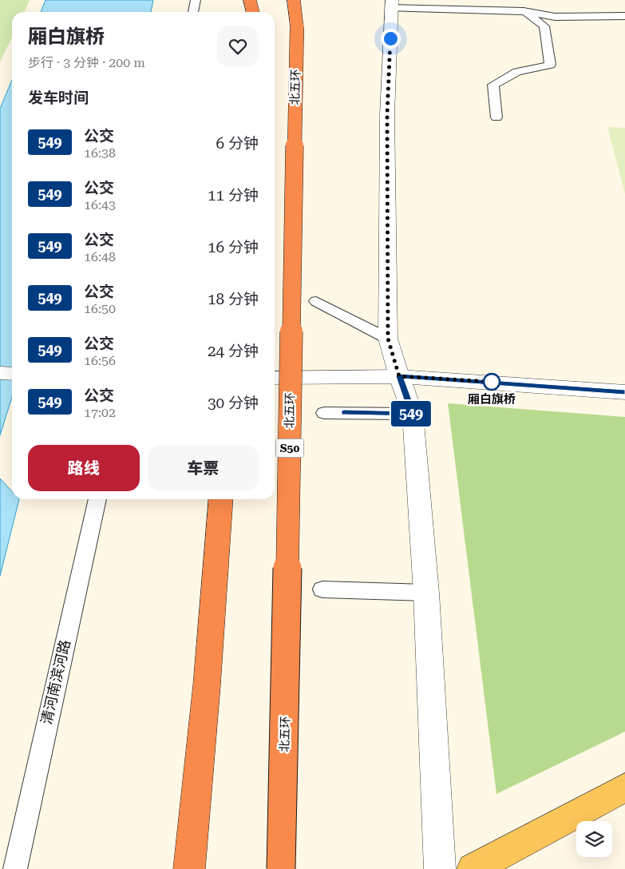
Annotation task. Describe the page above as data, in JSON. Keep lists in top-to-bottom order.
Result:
{
  "streets": {
    "highway": ["北五环", "S50"],
    "lane": ["清河南滨河路"]
  },
  "places": ["厢白旗桥"],
  "lines": ["bus line 549"],
  "page": {
    "on_map": "549",
    "heading": [
      ["厢白旗桥", "步行 · 3 分钟 · 200 m"],
      "发车时间"
    ],
    "list": [
      {
        "mark": "549",
        "name": "公交",
        "note": "16:38",
        "value": "6 分钟"
      },
      {
        "mark": "549",
        "name": "公交",
        "note": "16:43",
        "value": "11 分钟"
      },
      {
        "mark": "549",
        "name": "公交",
        "note": "16:48",
        "value": "16 分钟"
      },
      {
        "mark": "549",
        "name": "公交",
        "note": "16:50",
        "value": "18 分钟"
      },
      {
        "mark": "549",
        "name": "公交",
        "note": "16:56",
        "value": "24 分钟"
      },
      {
        "mark": "549",
        "name": "公交",
        "note": "17:02",
        "value": "30 分钟"
      }
    ],
    "buttons": ["路线", "车票"]
  }
}
